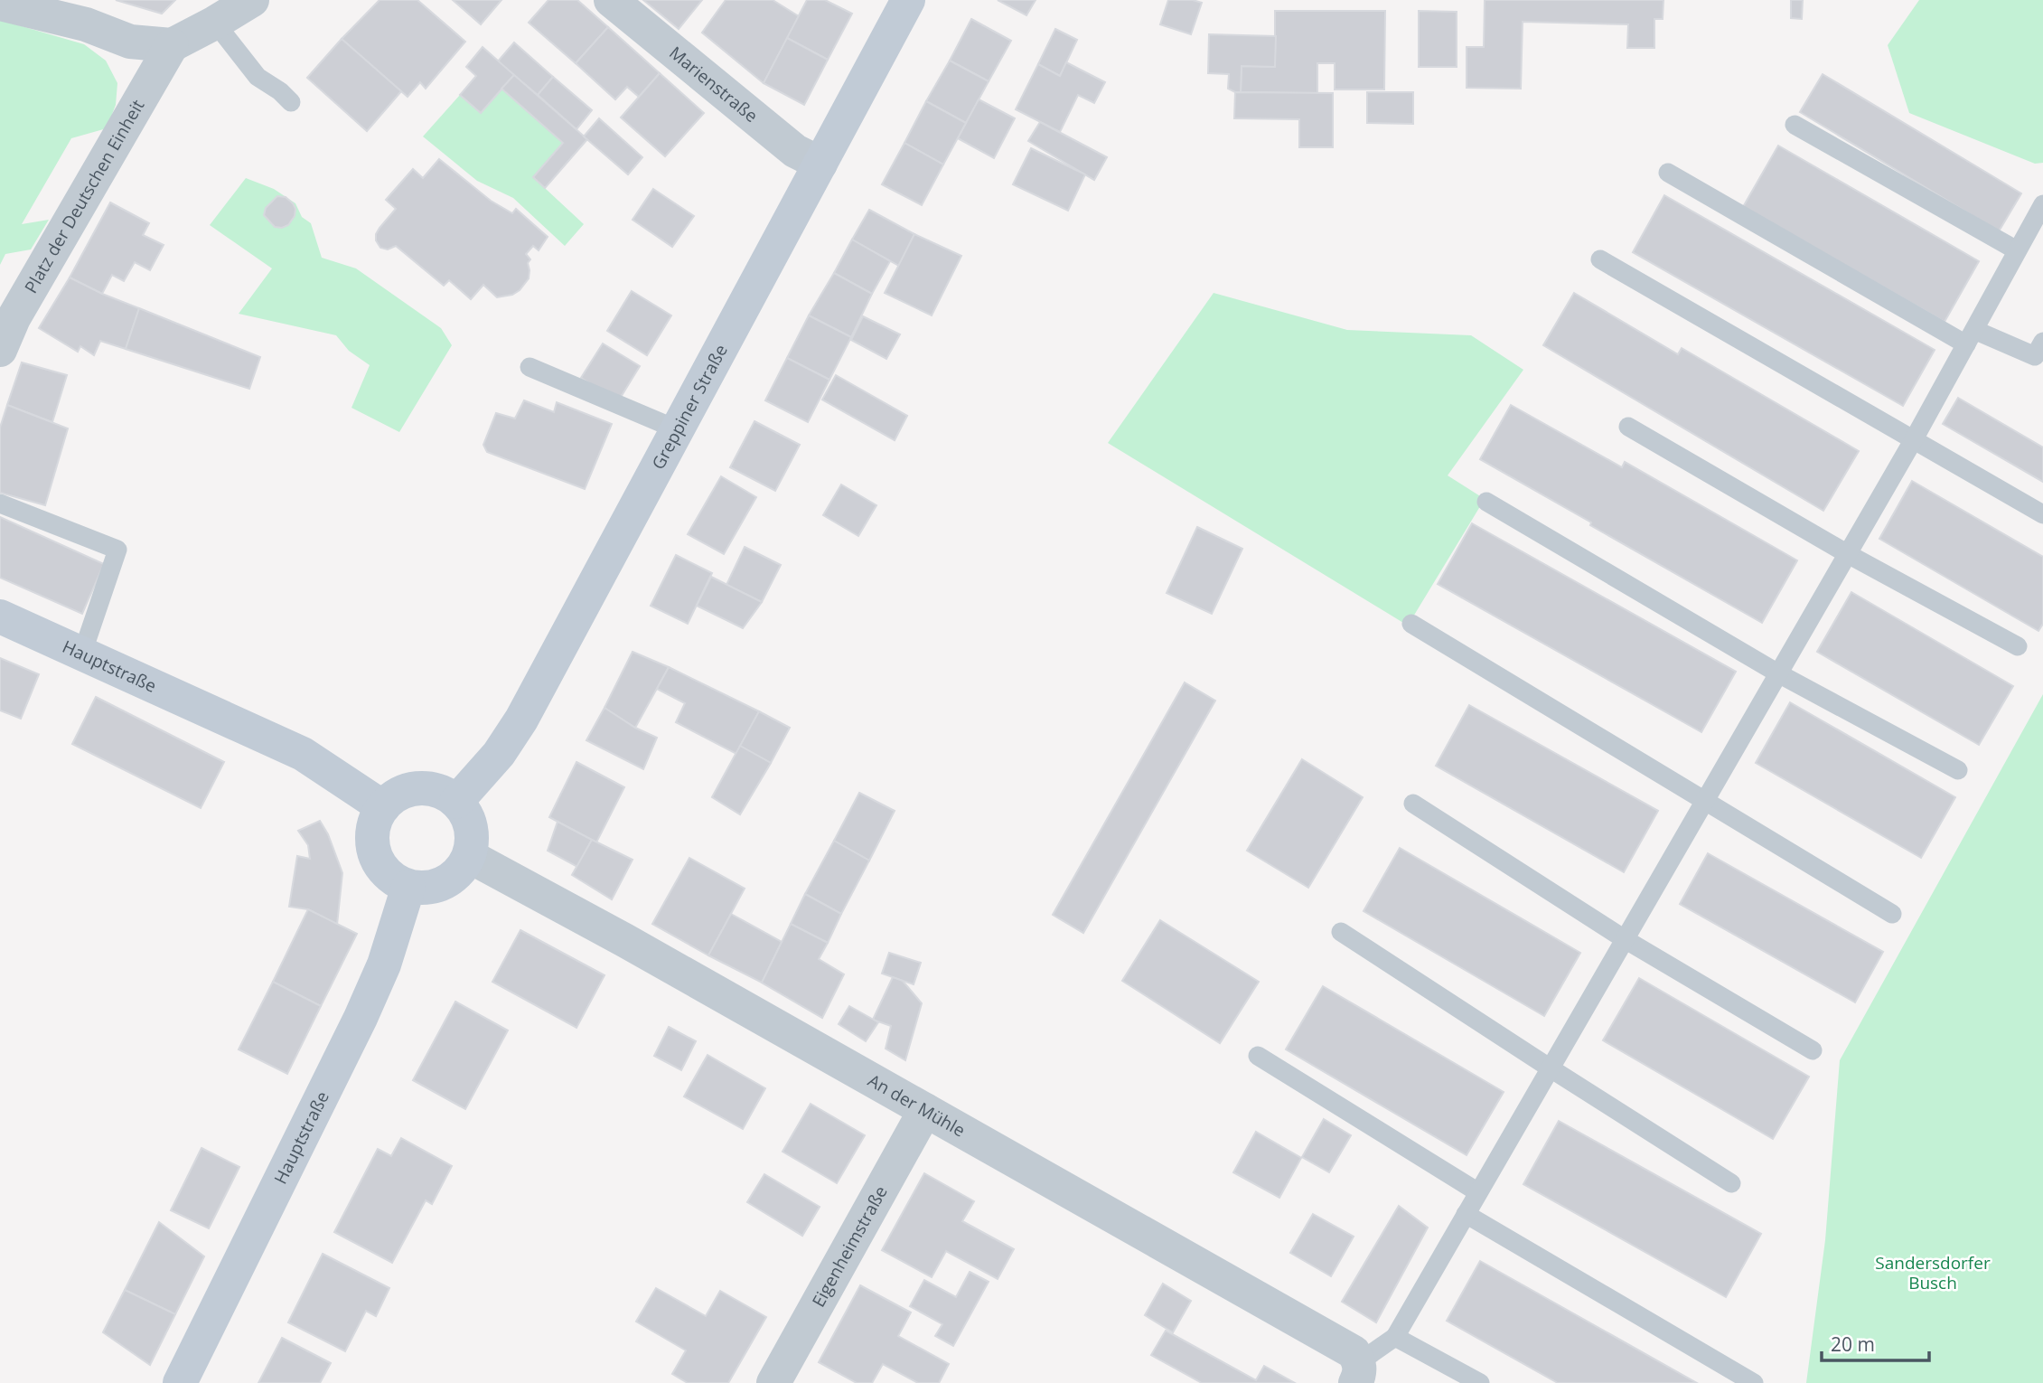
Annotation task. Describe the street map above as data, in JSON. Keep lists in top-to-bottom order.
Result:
{
  "streets": {
    "street": [
      "Marienstraße",
      "Platz der Deutschen Einheit",
      "Greppiner Straße",
      "Hauptstraße",
      "An der Mühle",
      "Eigenheimstraße"
    ]
  },
  "crossings": [
    ["Marienstraße", "Greppiner Straße"],
    ["Greppiner Straße", "Hauptstraße"],
    ["Greppiner Straße", "An der Mühle"],
    ["Hauptstraße", "An der Mühle"],
    ["An der Mühle", "Eigenheimstraße"]
  ],
  "parks": ["Sandersdorfer Busch"],
  "scale_bar": "20 m"
}
